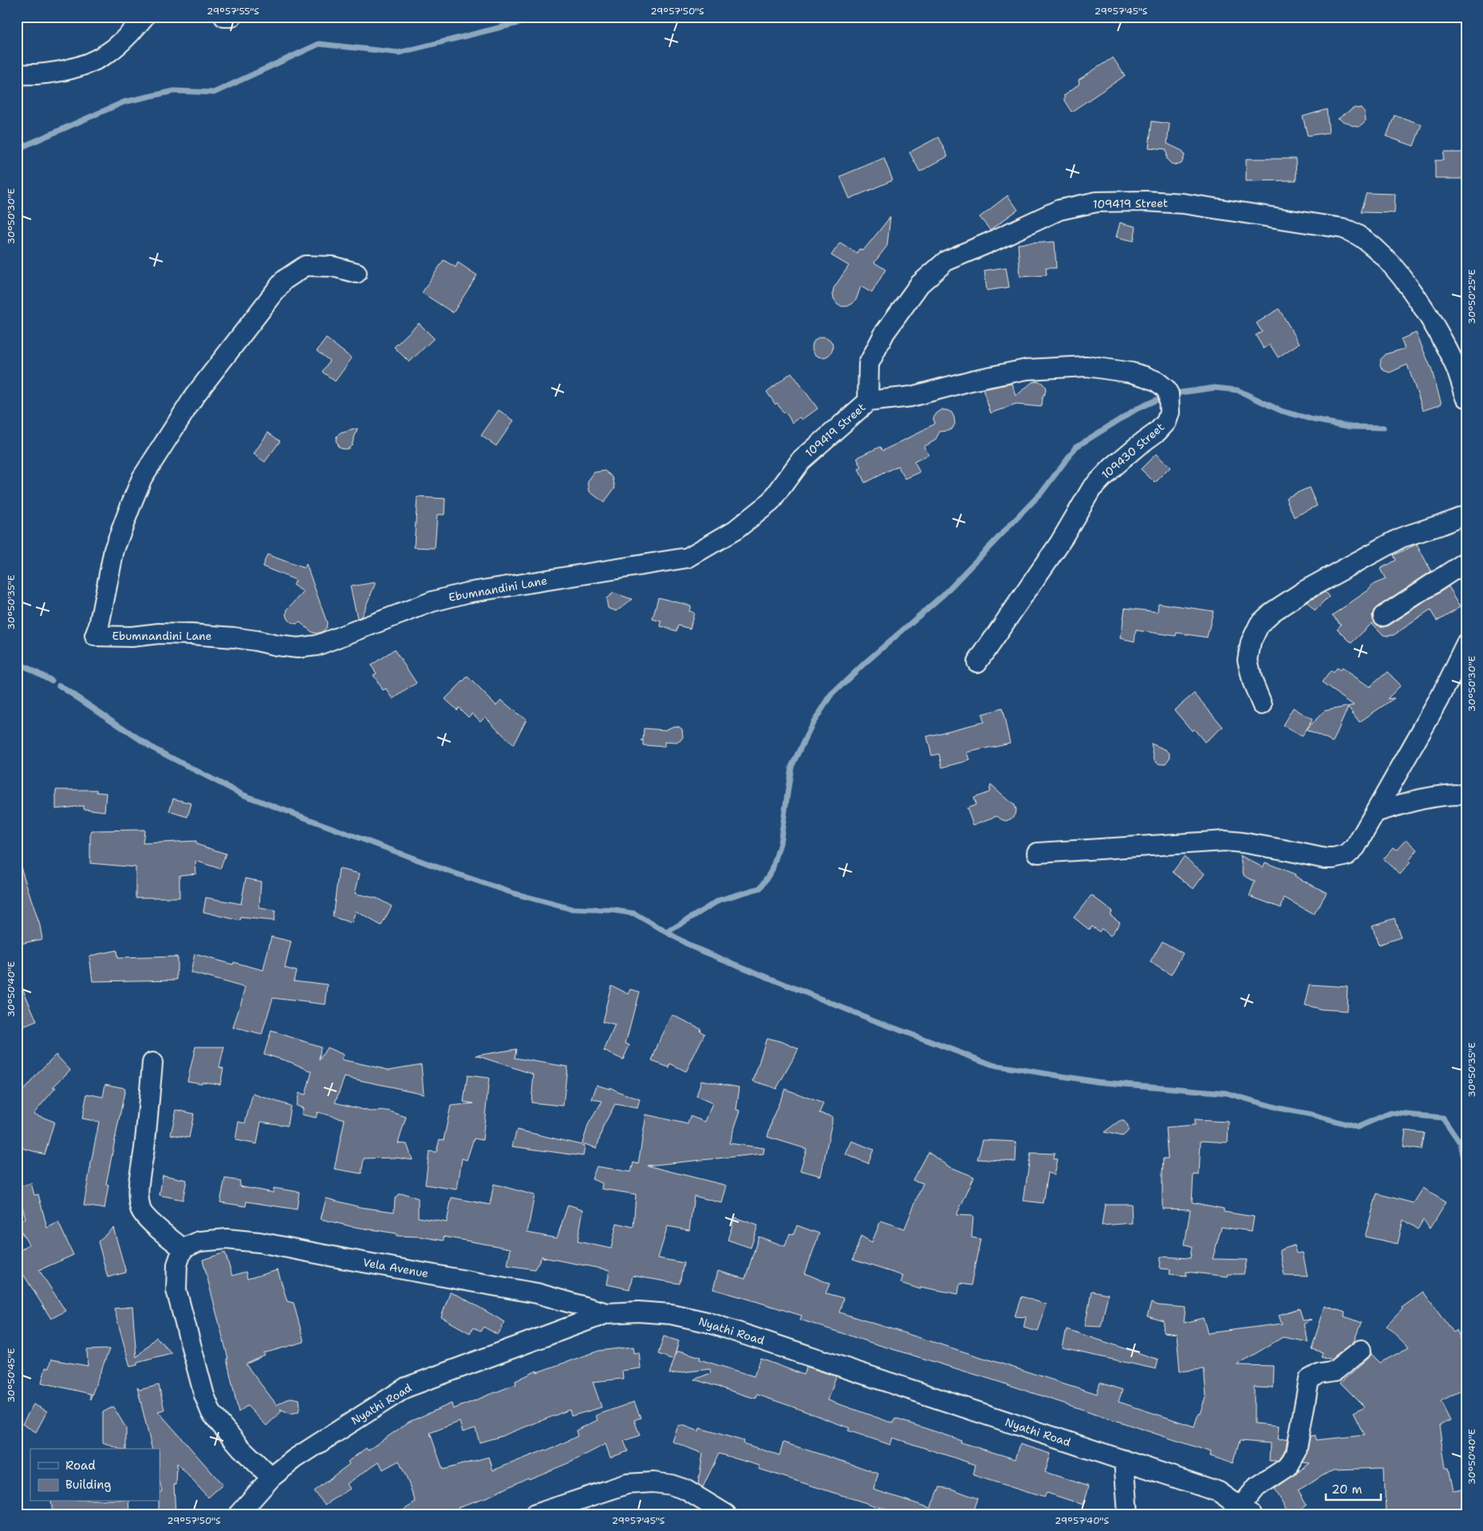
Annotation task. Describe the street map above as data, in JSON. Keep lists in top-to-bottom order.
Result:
{
  "streets": {
    "street": [
      "109419 Street",
      "109430 Street",
      "Ebumnandini Lane",
      "Vela Avenue",
      "Nyathi Road"
    ]
  },
  "crossings": [
    ["109419 Street", "109430 Street"],
    ["109419 Street", "Ebumnandini Lane"],
    ["Vela Avenue", "Nyathi Road"]
  ],
  "legend": ["Road", "Building"],
  "scale_bar": "20 m",
  "coordinates": [
    "29°57'55\"S",
    "29°57'50\"S",
    "29°57'45\"S",
    "30°50'30\"E",
    "30°50'25\"E",
    "30°50'35\"E",
    "30°50'40\"E",
    "30°50'45\"E",
    "29°57'40\"S"
  ]
}
